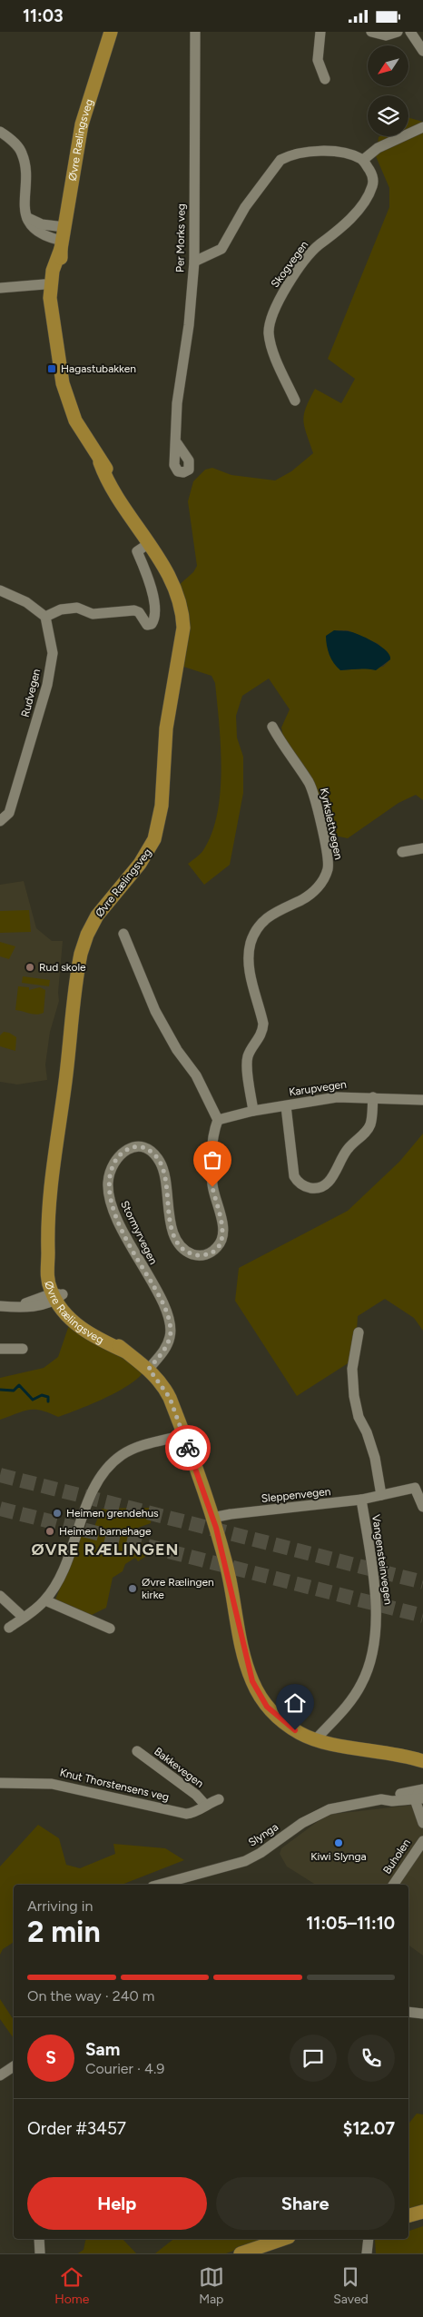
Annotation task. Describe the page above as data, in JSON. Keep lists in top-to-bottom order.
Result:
{
  "streets": {
    "main road": ["Øvre Rælingsveg"],
    "street": [
      "Per Morks veg",
      "Skogvegen",
      "Rudvegen",
      "Kyrkslettvegen",
      "Karupvegen",
      "Stormyrvegen",
      "Sleppenvegen",
      "Vangensteinvegen",
      "Bakkevegen",
      "Knut Thorstensens veg",
      "Slynga",
      "Buholen"
    ]
  },
  "crossings": [
    ["Øvre Rælingsveg", "Stormyrvegen"],
    ["Øvre Rælingsveg", "Sleppenvegen"],
    ["Øvre Rælingsveg", "Vangensteinvegen"],
    ["Kyrkslettvegen", "Karupvegen"],
    ["Karupvegen", "Stormyrvegen"],
    ["Sleppenvegen", "Vangensteinvegen"],
    ["Bakkevegen", "Knut Thorstensens veg"]
  ],
  "districts": ["ØVRE RÆLINGEN"],
  "places": {
    "transit": ["Hagastubakken"],
    "other": [
      "Rud skole",
      "Heimen grendehus",
      "Heimen barnehage",
      "Øvre Rælingen kirke",
      "Kiwi Slynga"
    ]
  },
  "north": "bottom left",
  "page": {
    "status": "11:03",
    "heading": ["2 min", "Arriving in", "11:05–11:10"],
    "panel": [
      "Sam",
      "Courier · 4.9",
      "Order #3457",
      "$12.07"
    ],
    "bar": "On the way · 240 m",
    "round": "S",
    "buttons": ["Help", "Share"],
    "tabs": ["Home", "Map", "Saved"]
  }
}
